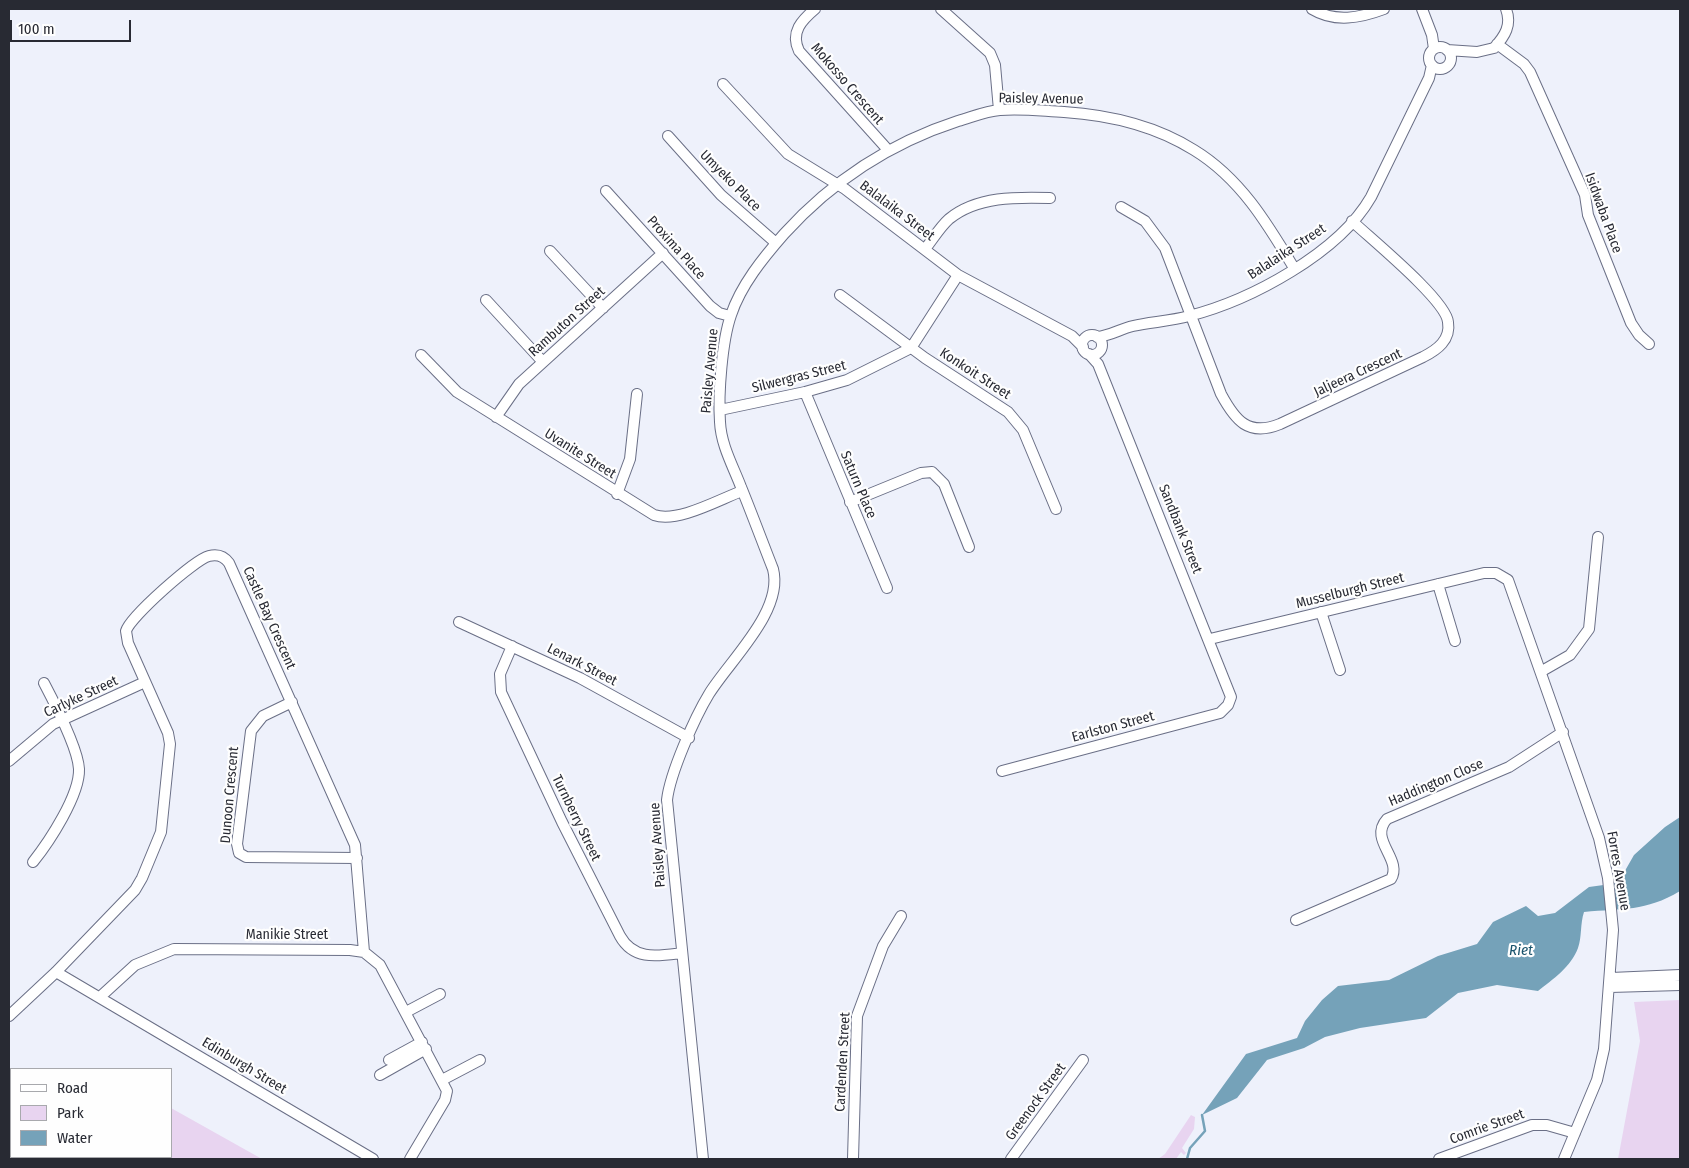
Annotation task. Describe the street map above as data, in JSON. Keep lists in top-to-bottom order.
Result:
{
  "streets": {
    "street": [
      "Mokosso Crescent",
      "Paisley Avenue",
      "Umyeko Place",
      "Balalaika Street",
      "Isidwaba Place",
      "Proxima Place",
      "Rambuton Street",
      "Jaljeera Crescent",
      "Konkoit Street",
      "Silwergras Street",
      "Uvanite Street",
      "Saturn Place",
      "Sandbank Street",
      "Musselburgh Street",
      "Castle Bay Crescent",
      "Lenark Street",
      "Carlyke Street",
      "Earlston Street",
      "Haddington Close",
      "Dunoon Crescent",
      "Turnberry Street",
      "Forres Avenue",
      "Manikie Street",
      "Cardenden Street",
      "Edinburgh Street",
      "Greenock Street",
      "Comrie Street"
    ]
  },
  "crossings": [
    ["Mokosso Crescent", "Paisley Avenue"],
    ["Paisley Avenue", "Umyeko Place"],
    ["Paisley Avenue", "Balalaika Street"],
    ["Paisley Avenue", "Proxima Place"],
    ["Paisley Avenue", "Silwergras Street"],
    ["Paisley Avenue", "Uvanite Street"],
    ["Paisley Avenue", "Lenark Street"],
    ["Paisley Avenue", "Turnberry Street"],
    ["Balalaika Street", "Jaljeera Crescent"],
    ["Balalaika Street", "Sandbank Street"],
    ["Proxima Place", "Rambuton Street"],
    ["Rambuton Street", "Uvanite Street"],
    ["Konkoit Street", "Silwergras Street"],
    ["Silwergras Street", "Saturn Place"],
    ["Sandbank Street", "Musselburgh Street"],
    ["Sandbank Street", "Earlston Street"],
    ["Musselburgh Street", "Forres Avenue"],
    ["Castle Bay Crescent", "Carlyke Street"],
    ["Castle Bay Crescent", "Dunoon Crescent"],
    ["Castle Bay Crescent", "Manikie Street"],
    ["Lenark Street", "Turnberry Street"],
    ["Haddington Close", "Forres Avenue"],
    ["Forres Avenue", "Comrie Street"],
    ["Manikie Street", "Edinburgh Street"]
  ],
  "water": ["Riet"],
  "legend": ["Road", "Park", "Water"],
  "scale_bar": "100 m"
}
